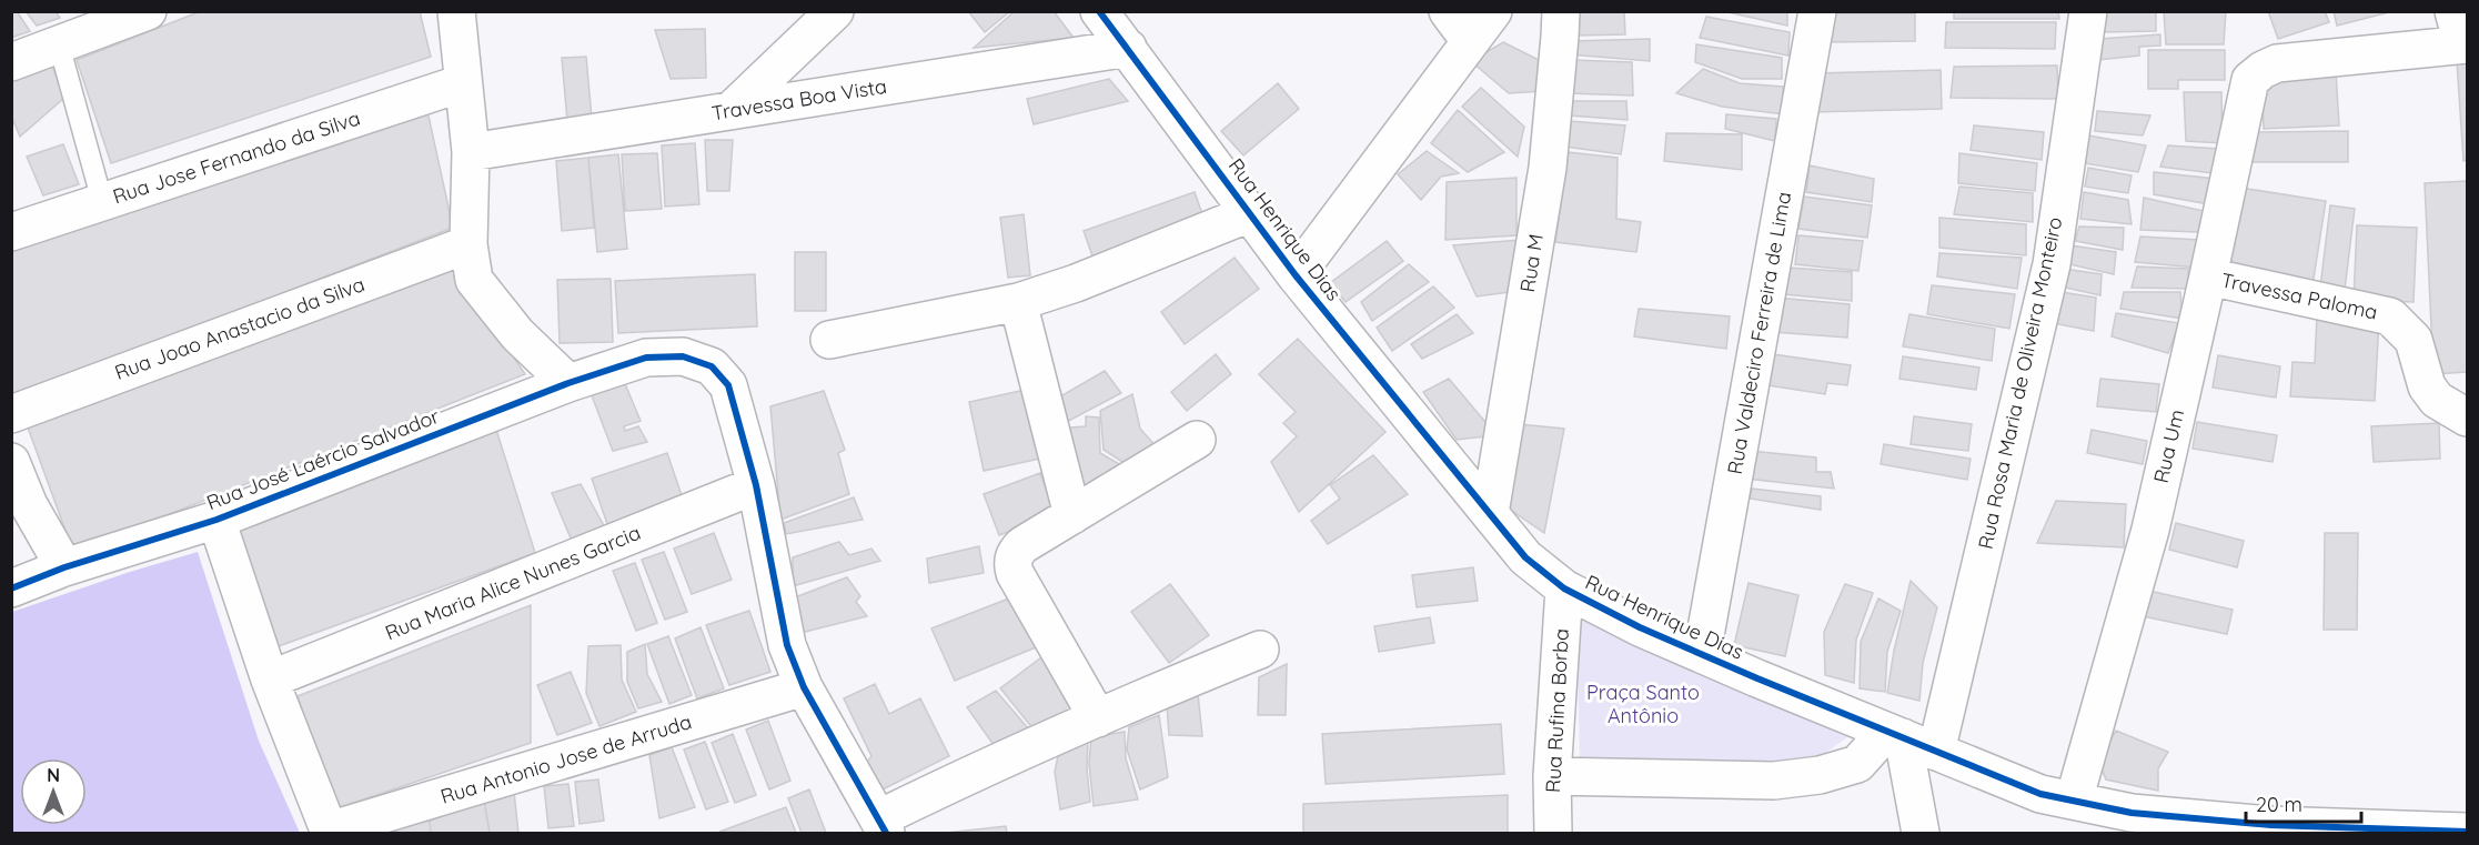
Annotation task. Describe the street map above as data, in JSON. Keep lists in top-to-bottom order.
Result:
{
  "streets": {
    "street": [
      "Travessa Boa Vista",
      "Rua Jose Fernando da Silva",
      "Rua Henrique Dias",
      "Rua M",
      "Travessa Paloma",
      "Rua Joao Anastacio da Silva",
      "Rua Valdeciro Ferreira de Lima",
      "Rua Rosa Maria de Oliveira Monteiro",
      "Rua Um",
      "Rua José Laércio Salvador",
      "Rua Maria Alice Nunes Garcia",
      "Rua Rufina Borba",
      "Rua Antonio Jose de Arruda"
    ]
  },
  "crossings": [
    ["Travessa Boa Vista", "Rua Henrique Dias"],
    ["Rua Henrique Dias", "Rua M"],
    ["Rua Henrique Dias", "Rua Valdeciro Ferreira de Lima"],
    ["Rua Henrique Dias", "Rua Rosa Maria de Oliveira Monteiro"],
    ["Rua Henrique Dias", "Rua Um"],
    ["Rua Henrique Dias", "Rua Rufina Borba"],
    ["Travessa Paloma", "Rua Um"],
    ["Rua José Laércio Salvador", "Rua Maria Alice Nunes Garcia"],
    ["Rua José Laércio Salvador", "Rua Antonio Jose de Arruda"]
  ],
  "parks": ["Praça Santo Antônio"],
  "scale_bar": "20 m",
  "north": "top"
}
